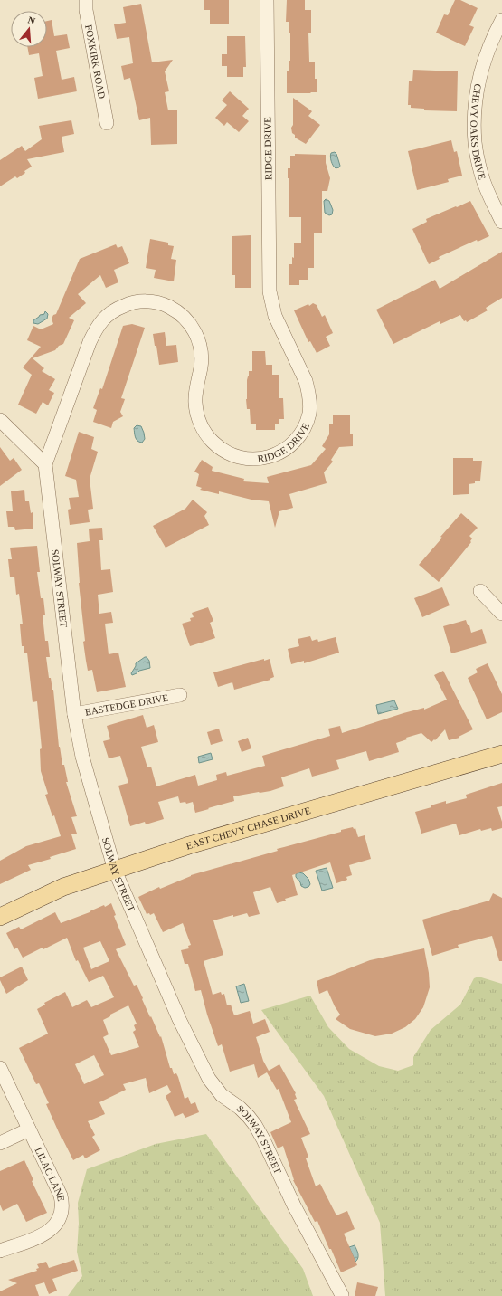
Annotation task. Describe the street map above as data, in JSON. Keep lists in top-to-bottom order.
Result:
{
  "streets": {
    "main road": ["EAST CHEVY CHASE DRIVE"],
    "street": [
      "FOXKIRK ROAD",
      "CHEVY OAKS DRIVE",
      "RIDGE DRIVE",
      "SOLWAY STREET",
      "EASTEDGE DRIVE",
      "LILAC LANE"
    ]
  },
  "crossings": [
    ["RIDGE DRIVE", "SOLWAY STREET"],
    ["SOLWAY STREET", "EASTEDGE DRIVE"],
    ["SOLWAY STREET", "EAST CHEVY CHASE DRIVE"]
  ],
  "north": "top"
}
